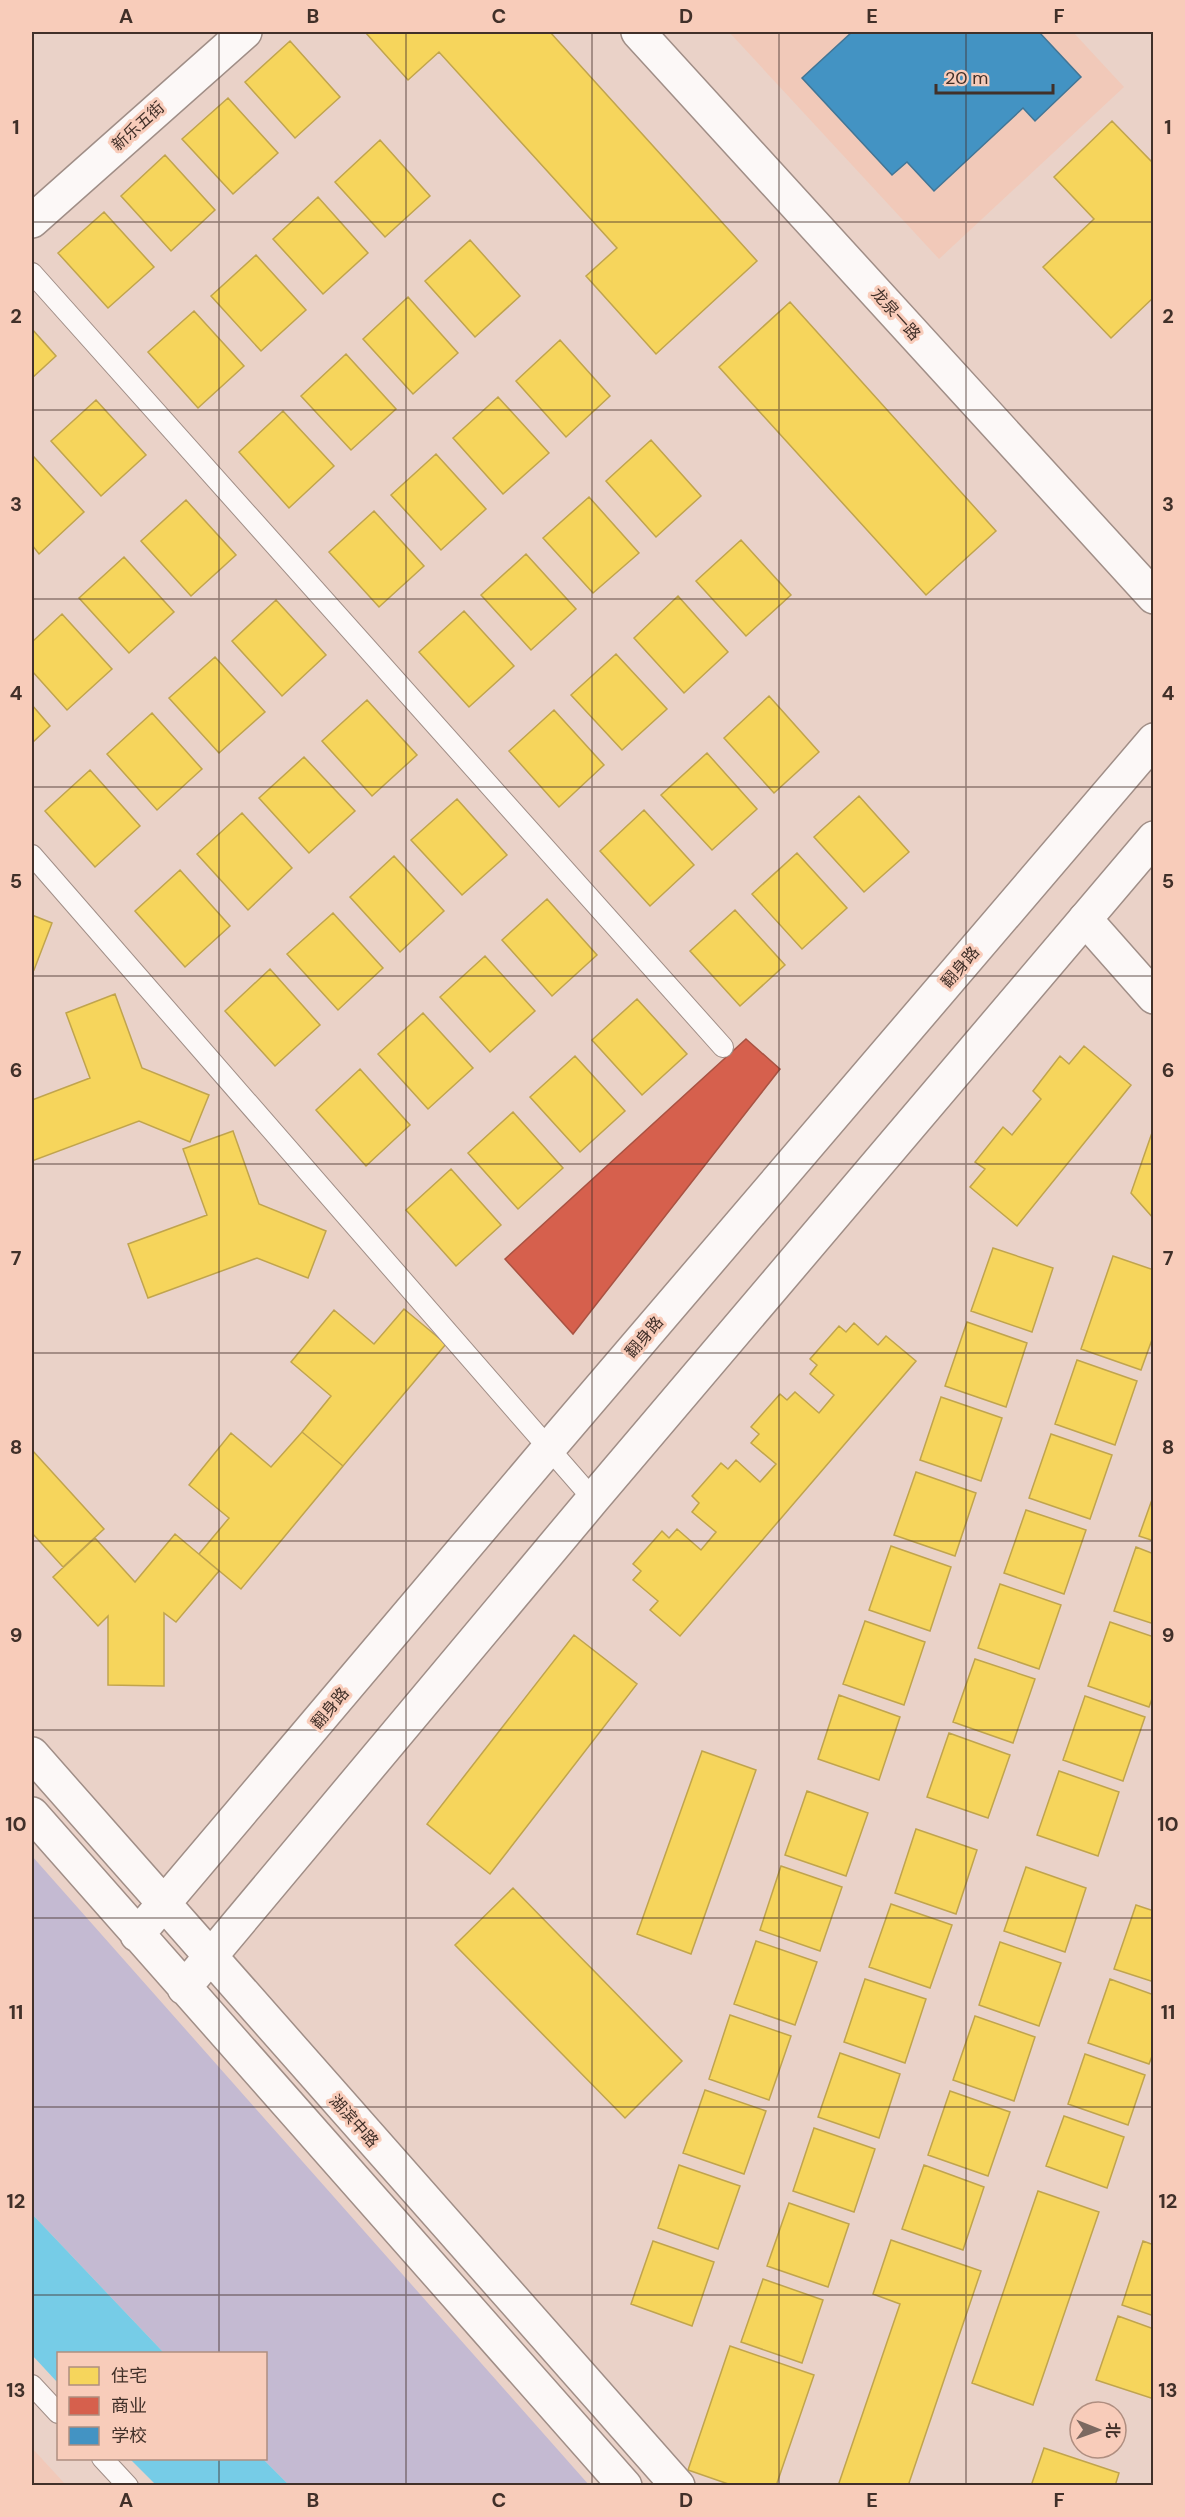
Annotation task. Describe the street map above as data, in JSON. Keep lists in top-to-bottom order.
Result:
{
  "streets": {
    "main road": [
      "新乐五街",
      "龙泉一路",
      "翻身路",
      "湖滨中路"
    ]
  },
  "crossings": [
    ["翻身路", "湖滨中路"]
  ],
  "legend": ["住宅", "商业", "学校"],
  "scale_bar": "20 m",
  "north": "right",
  "grid": {
    "columns": [
      "A",
      "B",
      "C",
      "D",
      "E",
      "F"
    ],
    "rows": [
      "1",
      "2",
      "3",
      "4",
      "5",
      "6",
      "7",
      "8",
      "9",
      "10",
      "11",
      "12",
      "13"
    ]
  }
}
